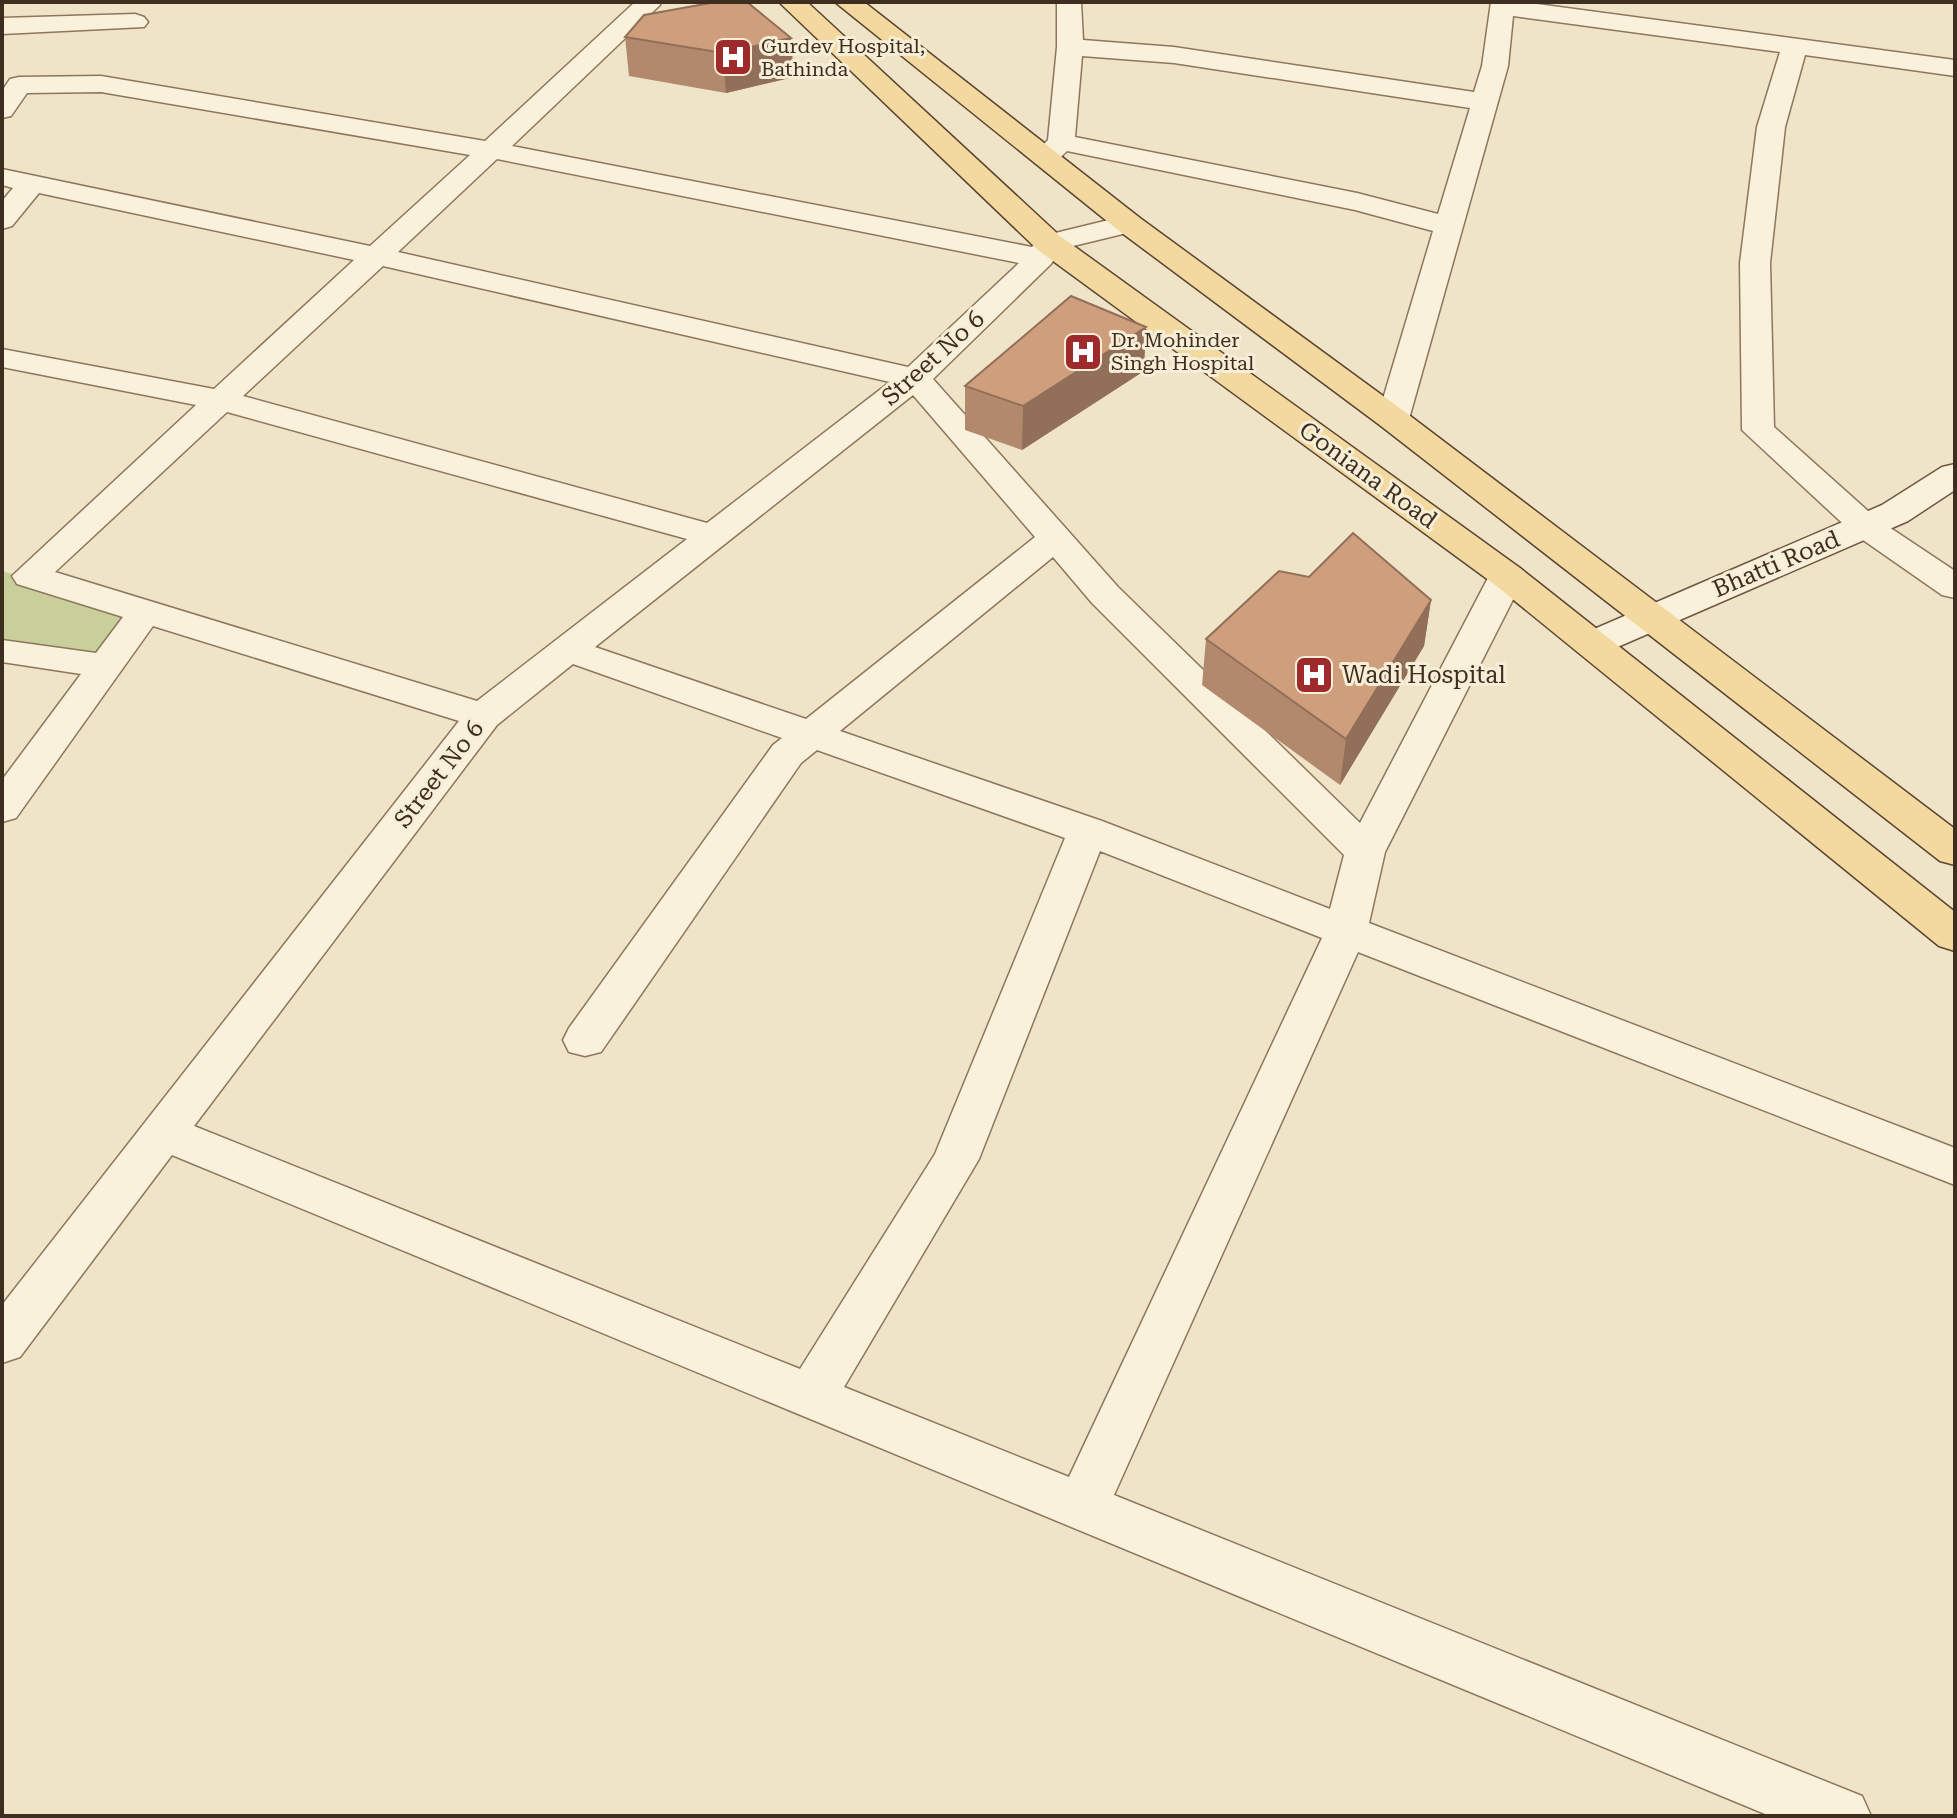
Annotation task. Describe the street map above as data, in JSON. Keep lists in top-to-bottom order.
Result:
{
  "streets": {
    "main road": ["Goniana Road", "Bhatti Road"],
    "street": ["Street No 6"]
  },
  "crossings": [
    ["Street No 6", "Goniana Road"],
    ["Goniana Road", "Bhatti Road"]
  ],
  "places": {
    "hospital": ["Gurdev Hospital, Bathinda", "Dr. Mohinder Singh Hospital", "Wadi Hospital"]
  }
}
